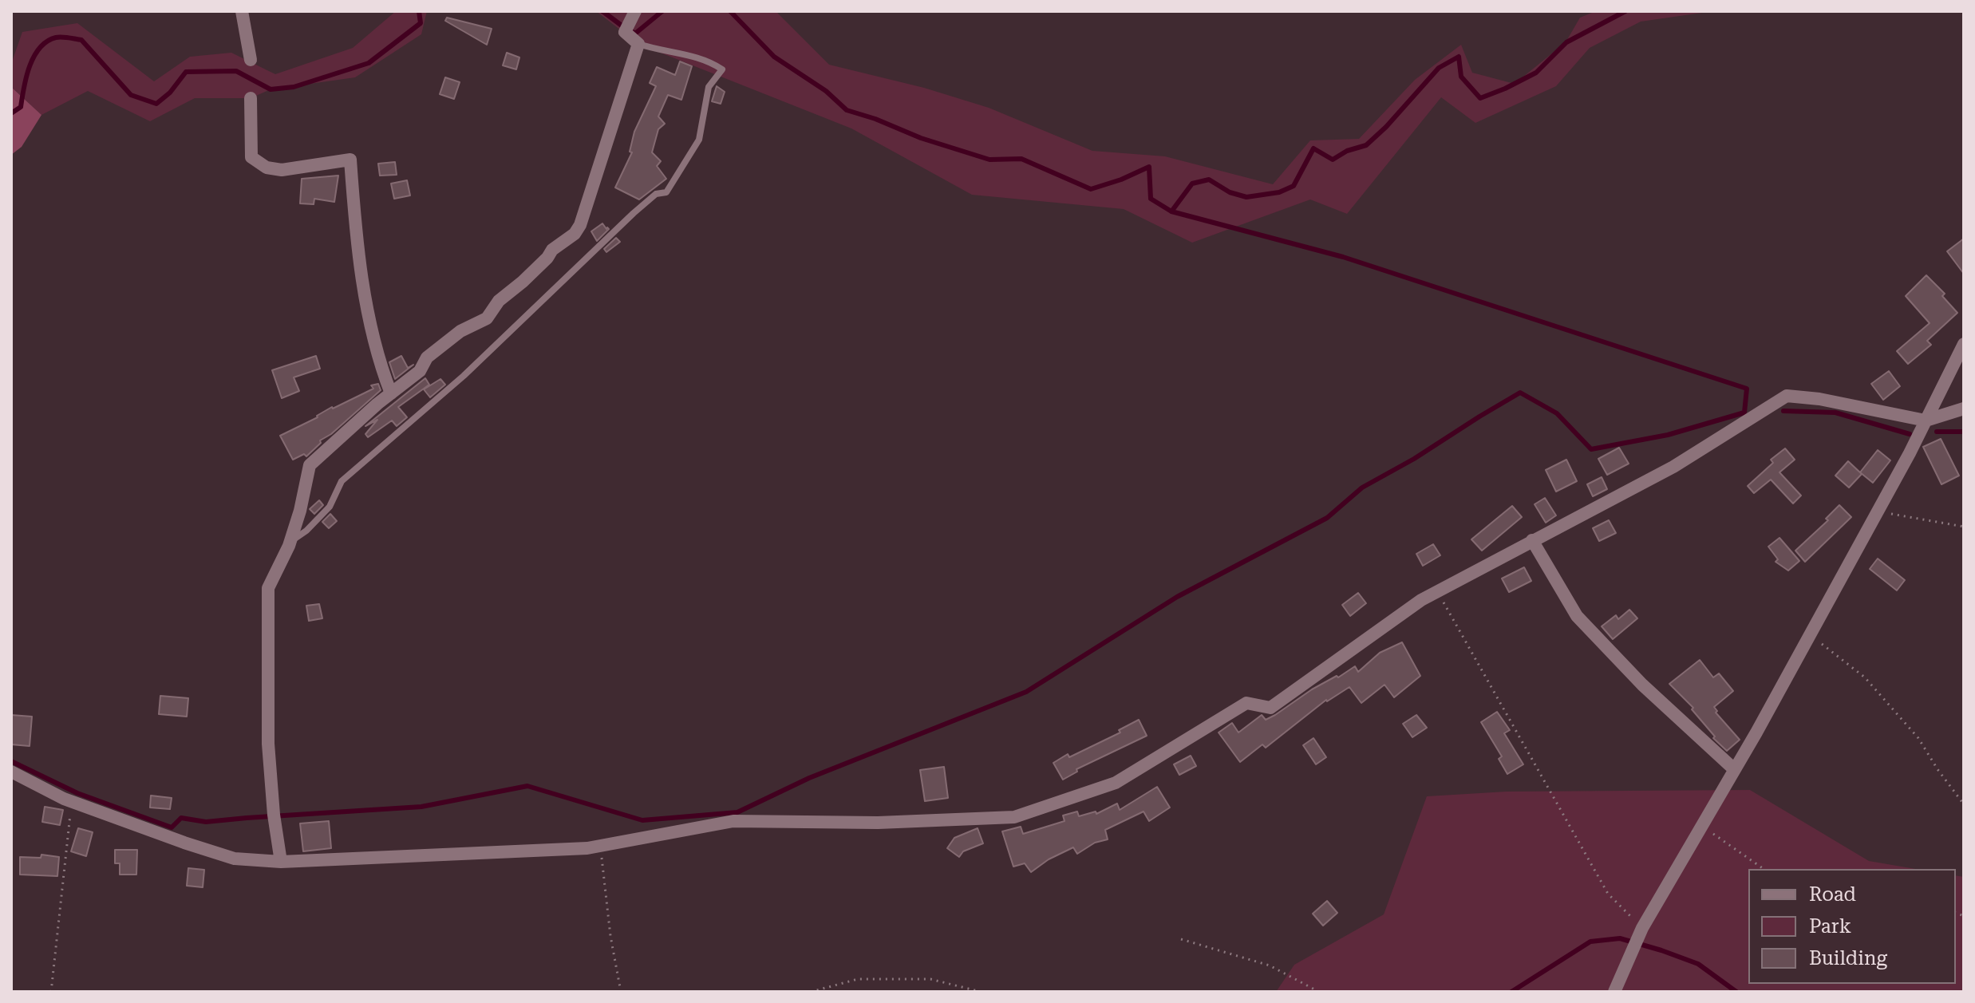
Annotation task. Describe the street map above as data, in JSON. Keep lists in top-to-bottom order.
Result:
{
  "legend": ["Road", "Park", "Building"]
}
